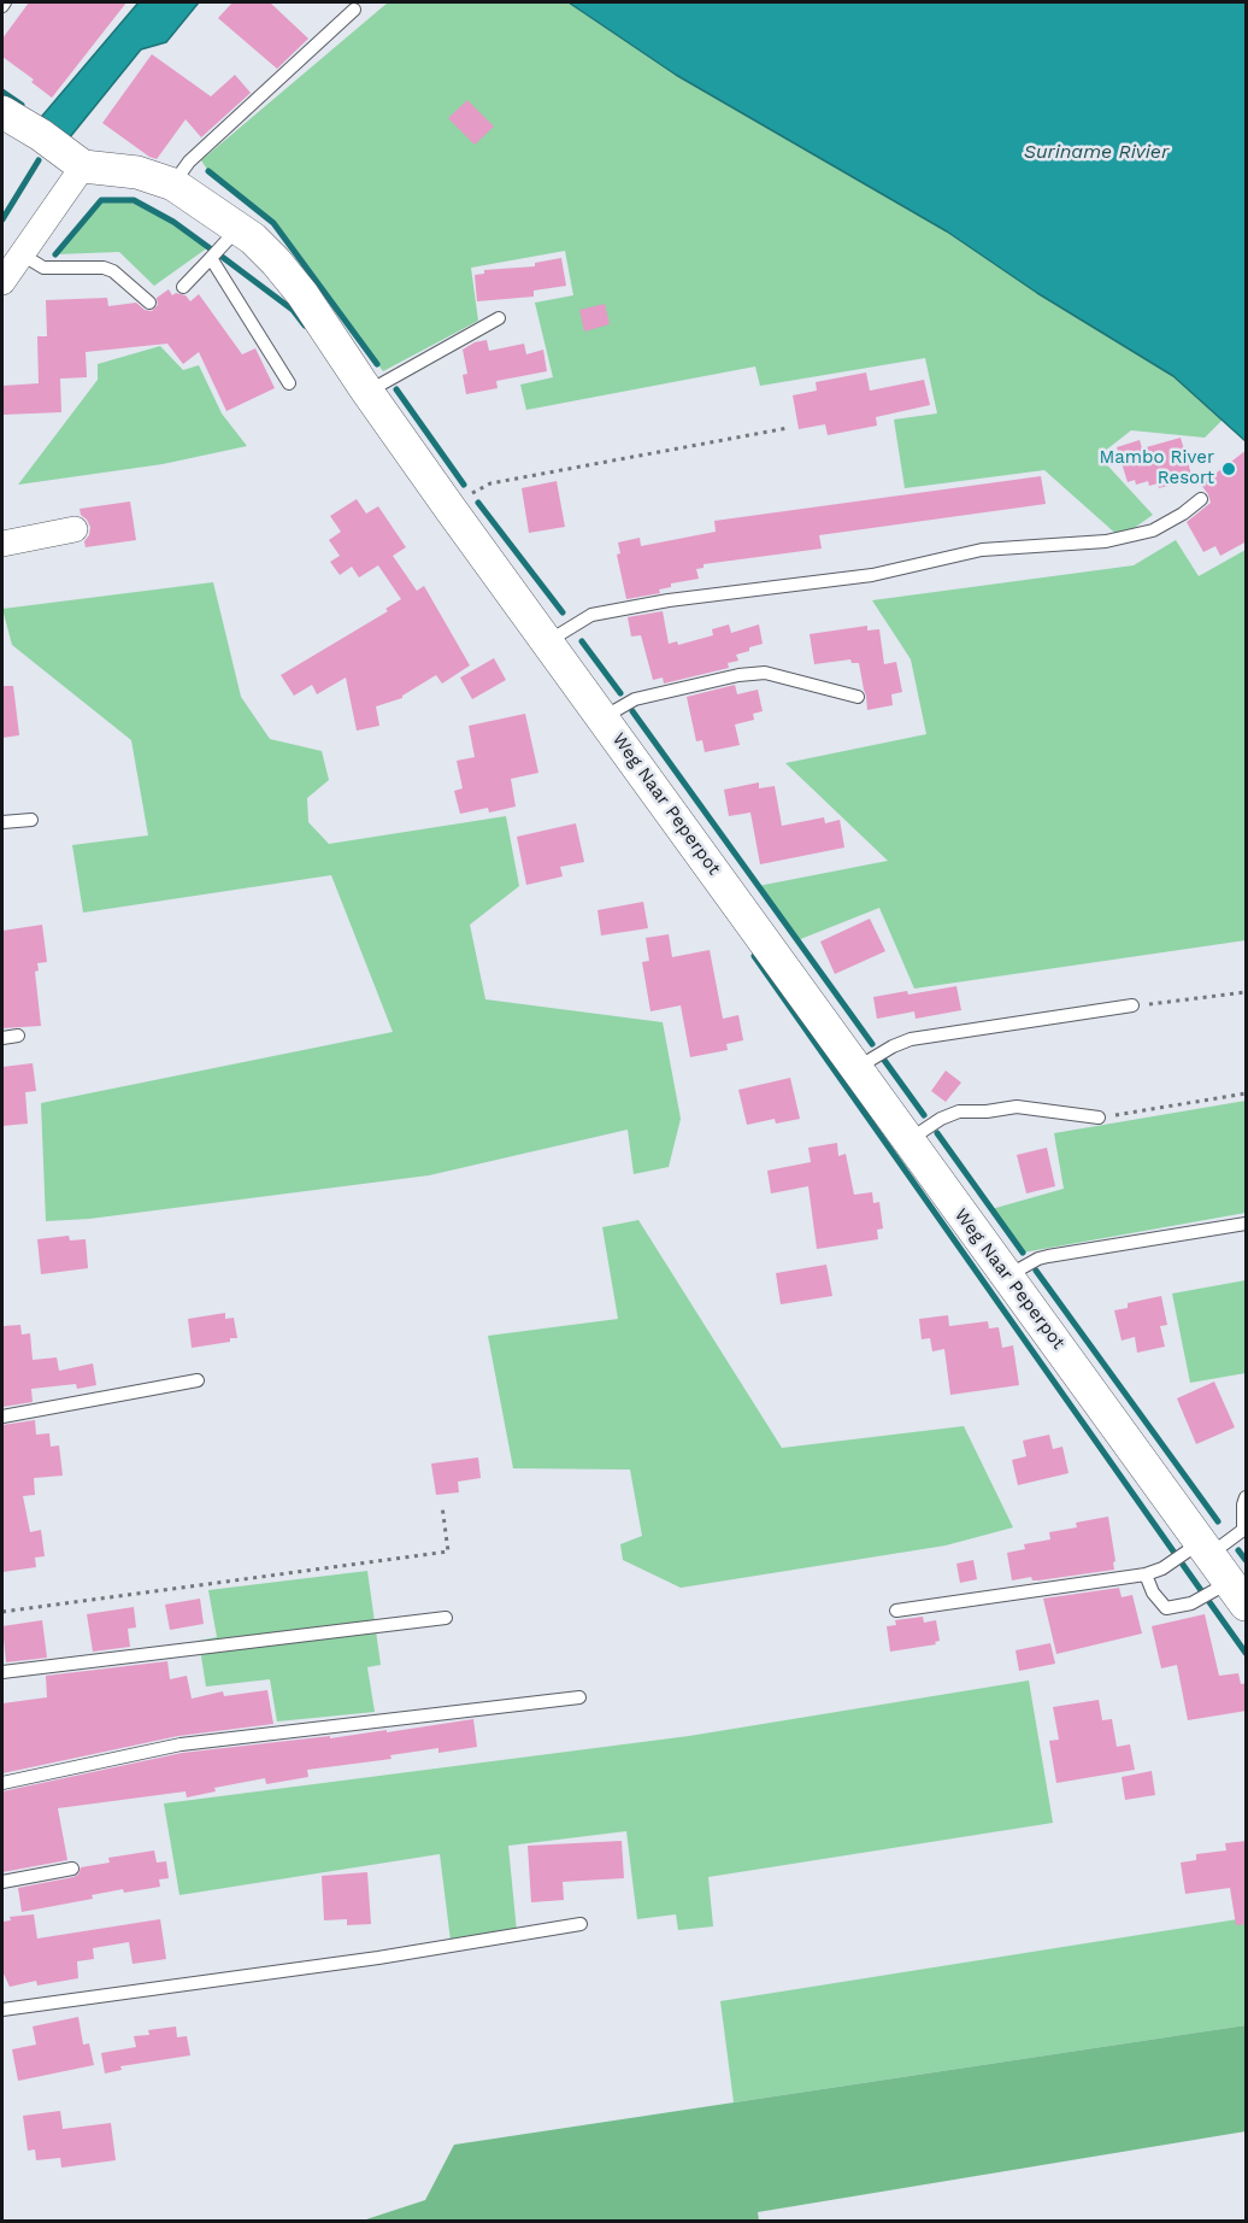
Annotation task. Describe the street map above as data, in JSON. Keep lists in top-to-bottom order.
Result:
{
  "streets": {
    "street": ["Weg Naar Peperpot"]
  },
  "water": ["Suriname Rivier"],
  "places": ["Mambo River Resort"]
}
